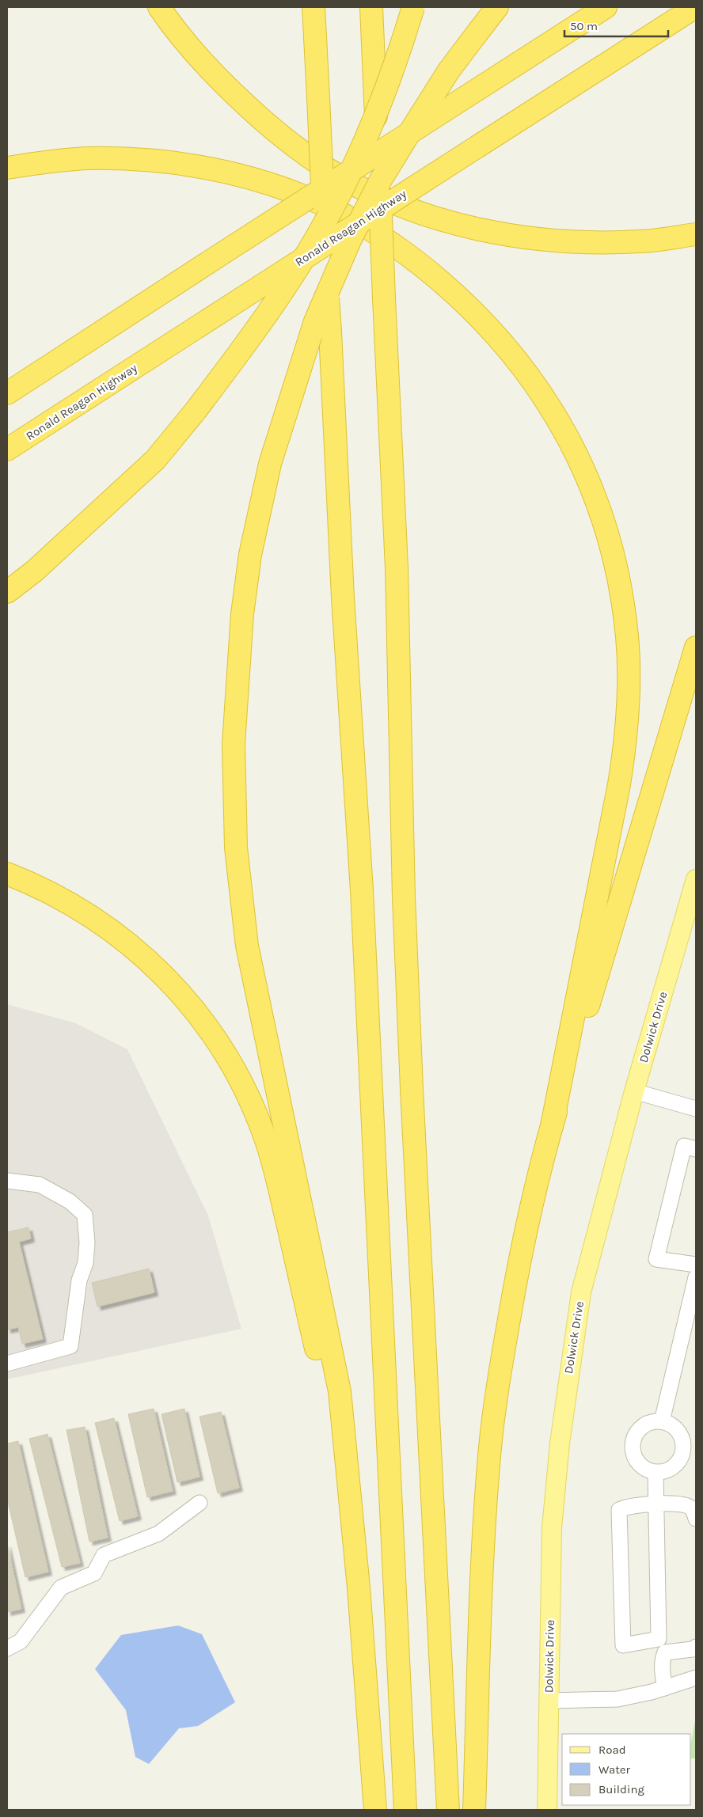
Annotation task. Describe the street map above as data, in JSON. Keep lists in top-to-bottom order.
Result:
{
  "streets": {
    "highway": ["Ronald Reagan Highway"],
    "main road": ["Dolwick Drive"]
  },
  "legend": ["Road", "Water", "Building"],
  "scale_bar": "50 m"
}
